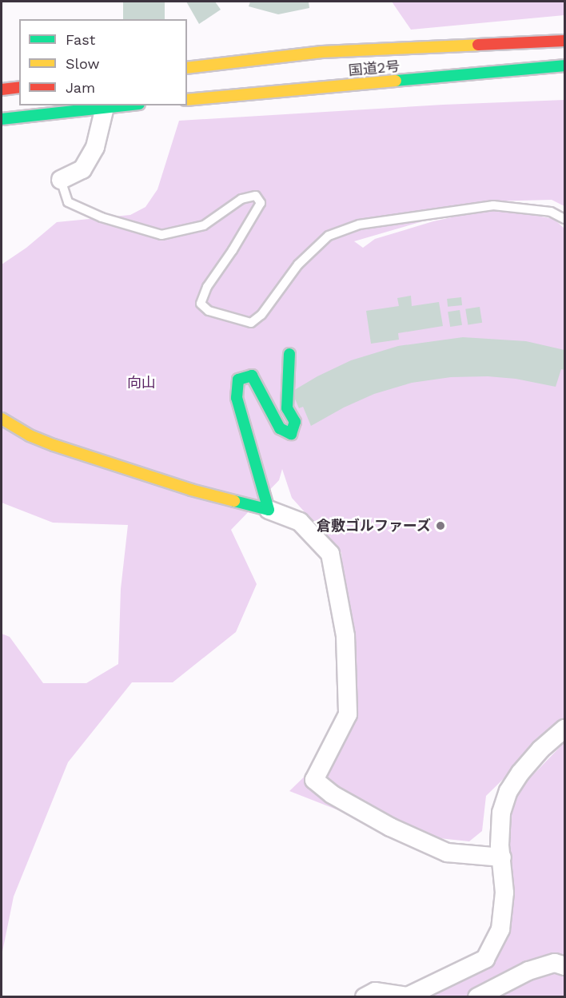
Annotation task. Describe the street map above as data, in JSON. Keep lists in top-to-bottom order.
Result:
{
  "streets": {
    "main road": ["国道2号"]
  },
  "parks": ["向山"],
  "places": ["倉敷ゴルファーズ"],
  "legend": ["Fast", "Slow", "Jam"]
}
